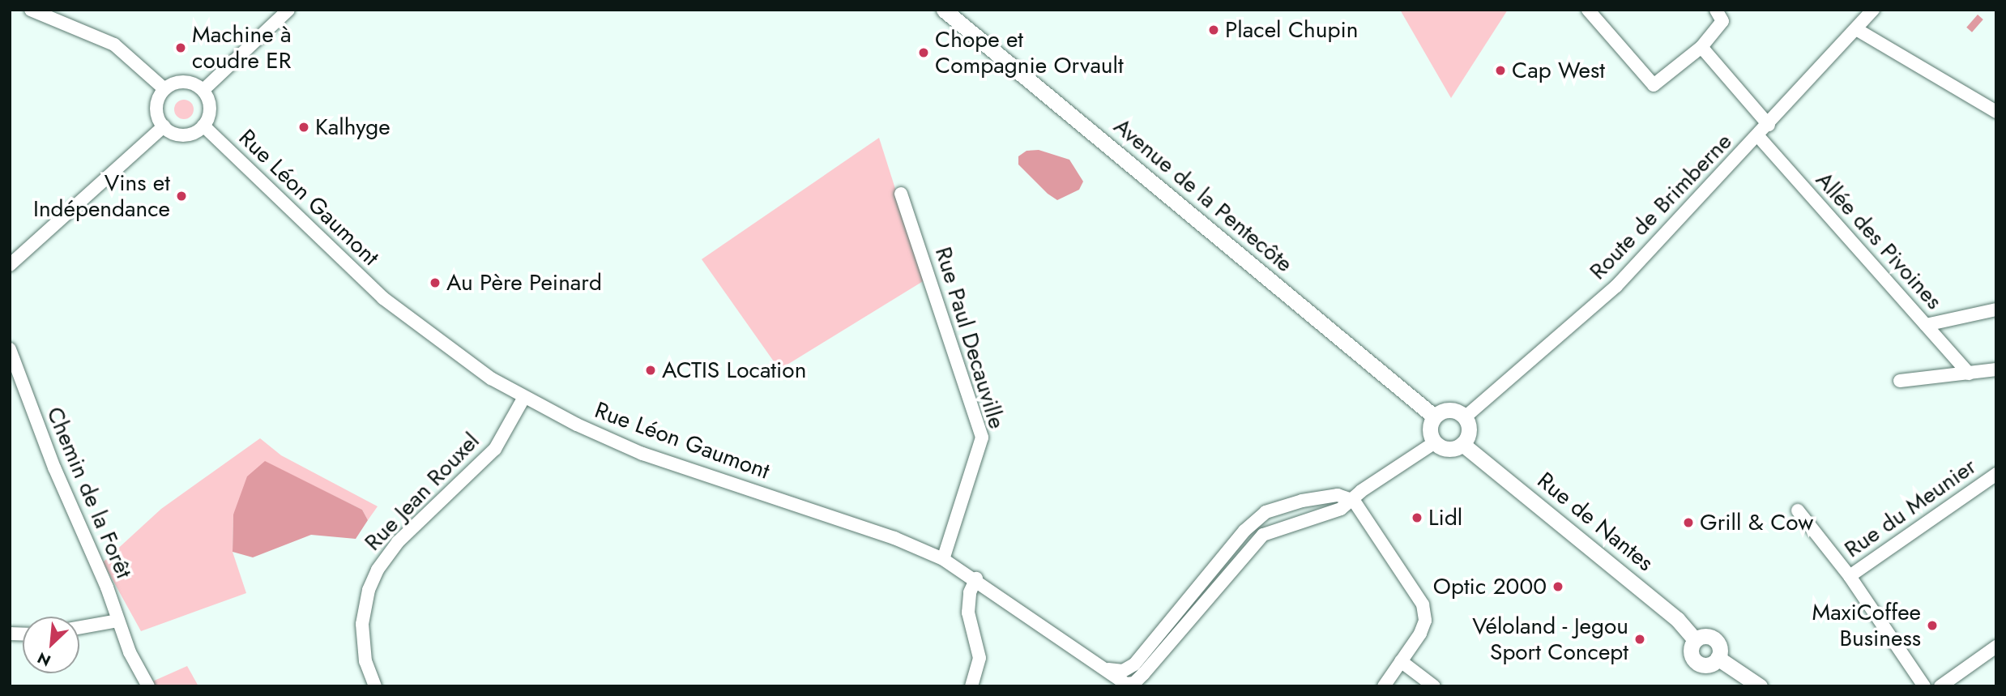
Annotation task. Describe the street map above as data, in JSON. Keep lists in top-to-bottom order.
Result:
{
  "streets": {
    "main road": ["Avenue de la Pentecôte", "Rue de Nantes"],
    "street": [
      "Rue Léon Gaumont",
      "Route de Brimberne",
      "Allée des Pivoines",
      "Rue Paul Decauville",
      "Rue Jean Rouxel",
      "Chemin de la Forêt",
      "Rue du Meunier"
    ]
  },
  "crossings": [
    ["Avenue de la Pentecôte", "Route de Brimberne"],
    ["Avenue de la Pentecôte", "Rue de Nantes"],
    ["Rue Léon Gaumont", "Rue Paul Decauville"],
    ["Rue Léon Gaumont", "Rue Jean Rouxel"],
    ["Route de Brimberne", "Allée des Pivoines"],
    ["Route de Brimberne", "Rue de Nantes"]
  ],
  "places": [
    "Placel Chupin",
    "Machine à coudre ER",
    "Chope et Compagnie Orvault",
    "Cap West",
    "Kalhyge",
    "Vins et Indépendance",
    "Au Père Peinard",
    "ACTIS Location",
    "Lidl",
    "Grill & Cow",
    "Optic 2000",
    "MaxiCoffee Business",
    "Véloland - Jegou Sport Concept"
  ],
  "north": "bottom left"
}
